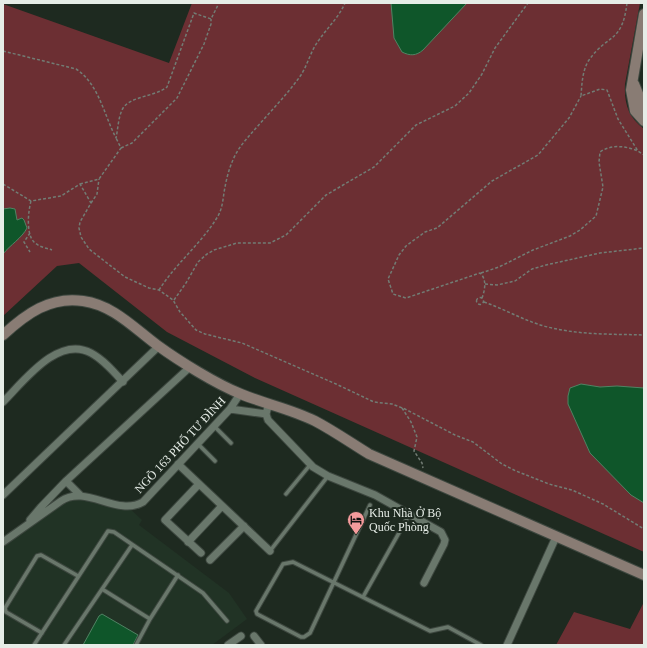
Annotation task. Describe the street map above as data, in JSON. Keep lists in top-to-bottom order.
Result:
{
  "streets": {
    "street": ["NGÕ 163 PHỐ TƯ ĐÌNH"]
  },
  "places": {
    "hotel": ["Khu Nhà Ở Bộ Quốc Phòng"]
  }
}
